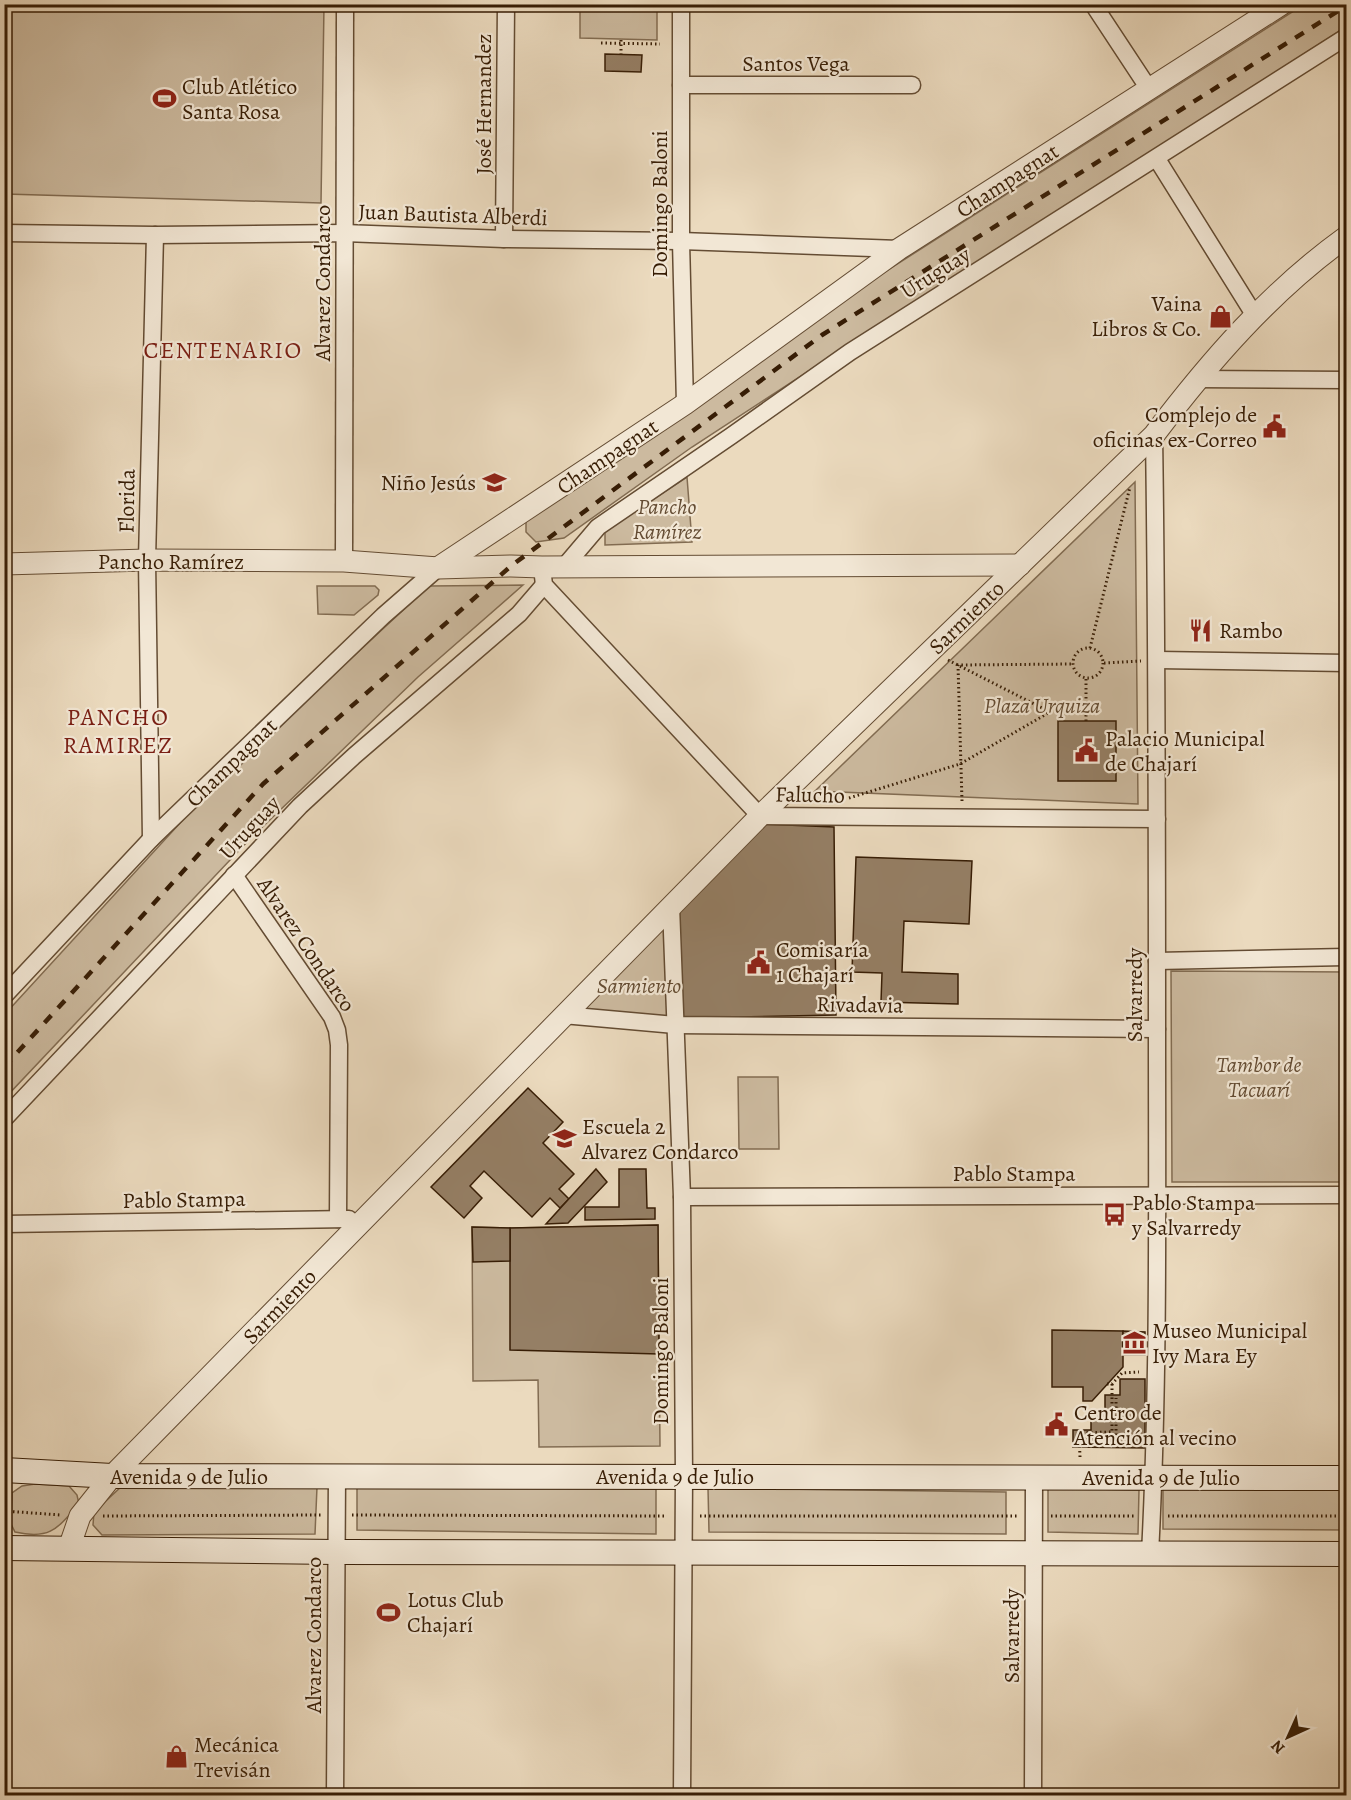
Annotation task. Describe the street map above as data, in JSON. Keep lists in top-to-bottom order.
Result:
{
  "streets": {
    "main road": ["Avenida 9 de Julio"],
    "street": [
      "Santos Vega",
      "José Hernandez",
      "Champagnat",
      "Domingo Baloni",
      "Juan Bautista Alberdi",
      "Uruguay",
      "Alvarez Condarco",
      "Florida",
      "Pancho Ramírez",
      "Sarmiento",
      "Falucho",
      "Salvarredy",
      "Rivadavia",
      "Pablo Stampa"
    ]
  },
  "crossings": [
    ["Santos Vega", "Domingo Baloni"],
    ["José Hernandez", "Juan Bautista Alberdi"],
    ["Champagnat", "Domingo Baloni"],
    ["Champagnat", "Juan Bautista Alberdi"],
    ["Champagnat", "Florida"],
    ["Champagnat", "Pancho Ramírez"],
    ["Domingo Baloni", "Juan Bautista Alberdi"],
    ["Domingo Baloni", "Sarmiento"],
    ["Domingo Baloni", "Rivadavia"],
    ["Domingo Baloni", "Pablo Stampa"],
    ["Domingo Baloni", "Avenida 9 de Julio"],
    ["Juan Bautista Alberdi", "Alvarez Condarco"],
    ["Juan Bautista Alberdi", "Florida"],
    ["Uruguay", "Alvarez Condarco"],
    ["Uruguay", "Pancho Ramírez"],
    ["Uruguay", "Falucho"],
    ["Alvarez Condarco", "Pancho Ramírez"],
    ["Alvarez Condarco", "Pablo Stampa"],
    ["Alvarez Condarco", "Avenida 9 de Julio"],
    ["Florida", "Pancho Ramírez"],
    ["Pancho Ramírez", "Sarmiento"],
    ["Pancho Ramírez", "Falucho"],
    ["Sarmiento", "Falucho"],
    ["Sarmiento", "Salvarredy"],
    ["Sarmiento", "Rivadavia"],
    ["Sarmiento", "Pablo Stampa"],
    ["Sarmiento", "Avenida 9 de Julio"],
    ["Falucho", "Salvarredy"],
    ["Salvarredy", "Rivadavia"],
    ["Salvarredy", "Pablo Stampa"],
    ["Salvarredy", "Avenida 9 de Julio"]
  ],
  "districts": ["CENTENARIO", "PANCHO RAMIREZ"],
  "parks": [
    "Pancho Ramírez",
    "Plaza Urquiza",
    "Sarmiento",
    "Tambor de Tacuarí"
  ],
  "places": {
    "sports": ["Club Atlético Santa Rosa", "Lotus Club Chajarí"],
    "shop": ["Vaina Libros & Co.", "Mecánica Trevisán"],
    "public building": [
      "Complejo de oficinas ex-Correo",
      "Palacio Municipal de Chajarí",
      "Comisaría 1 Chajarí",
      "Centro de Atención al vecino"
    ],
    "school or university": ["Niño Jesús", "Escuela 2 Alvarez Condarco"],
    "restaurant": ["Rambo"],
    "bus stop": ["Pablo Stampa y Salvarredy"],
    "museum": ["Museo Municipal Ivy Mara Ey"]
  },
  "north": "bottom left"
}
